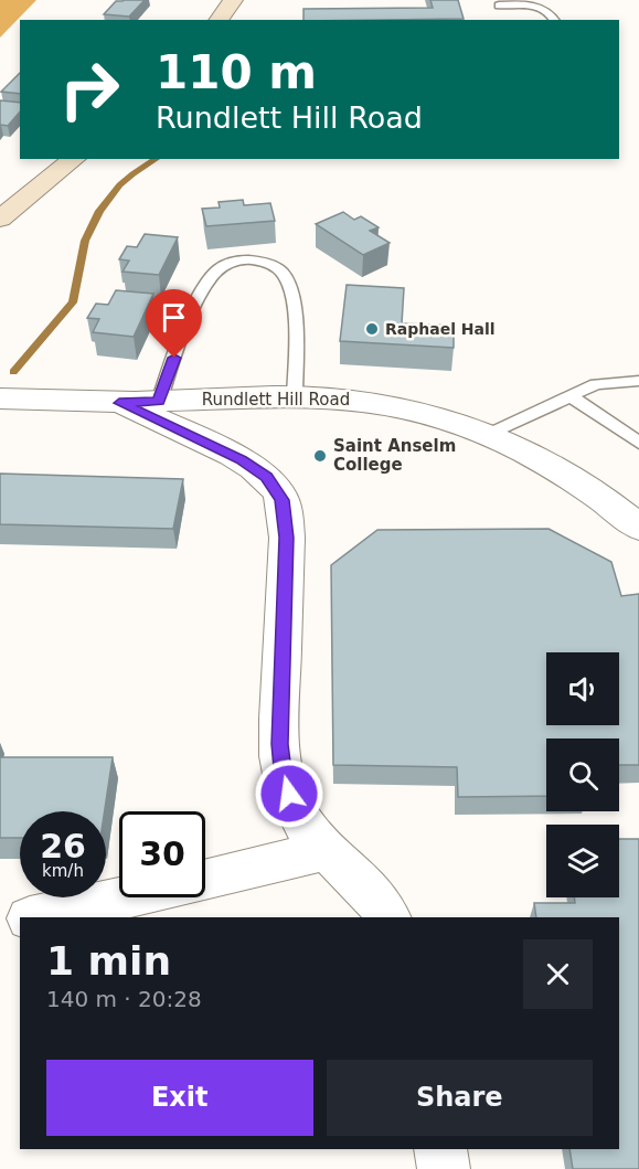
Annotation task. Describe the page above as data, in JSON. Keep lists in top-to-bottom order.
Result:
{
  "streets": {
    "street": ["Rundlett Hill Road"]
  },
  "places": ["Raphael Hall", "Saint Anselm College"],
  "page": {
    "turn": ["110 m", "Rundlett Hill Road"],
    "speed": "26 km/h",
    "limit": "30",
    "heading": ["1 min", "140 m · 20:28"],
    "buttons": ["Exit", "Share"]
  }
}
